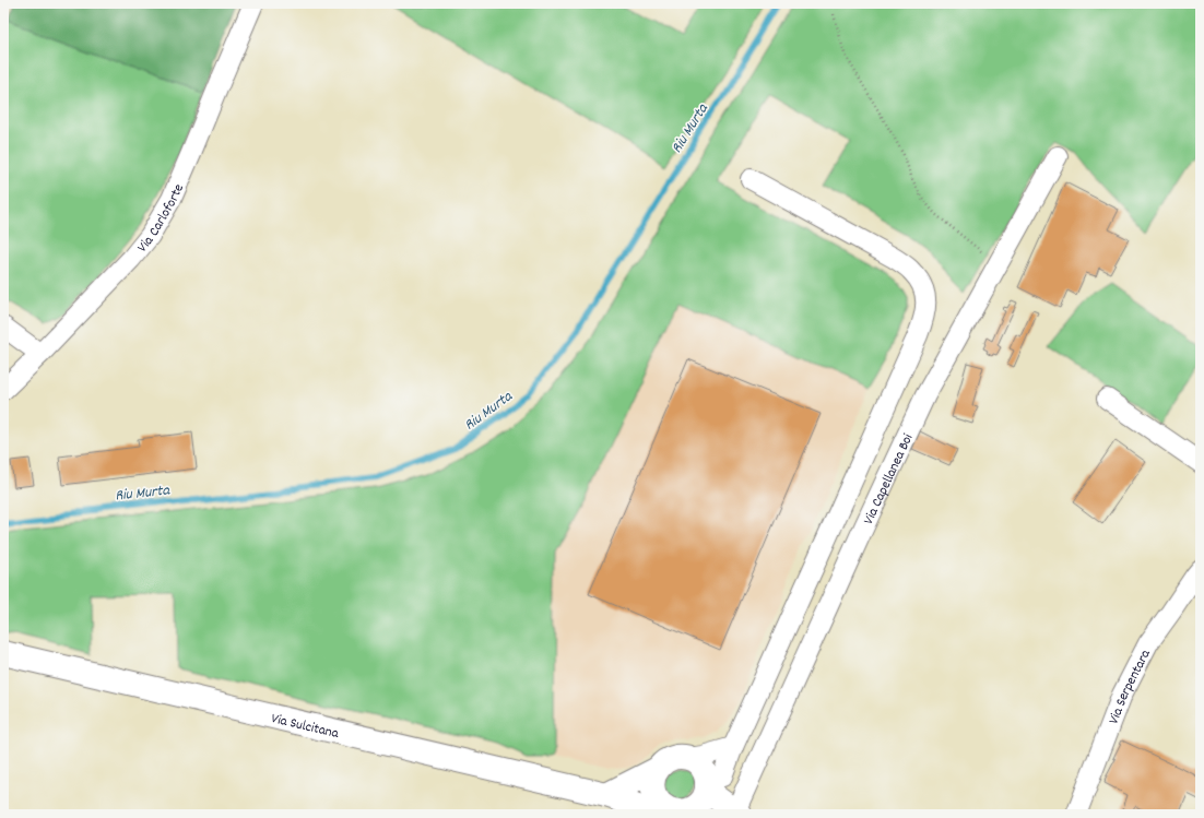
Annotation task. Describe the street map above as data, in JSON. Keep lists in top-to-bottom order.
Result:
{
  "streets": {
    "main road": ["Via Sulcitana"],
    "street": ["Via Carloforte", "Via Capellanea Boi", "Via Serpentara"]
  },
  "water": ["Riu Murta"]
}
